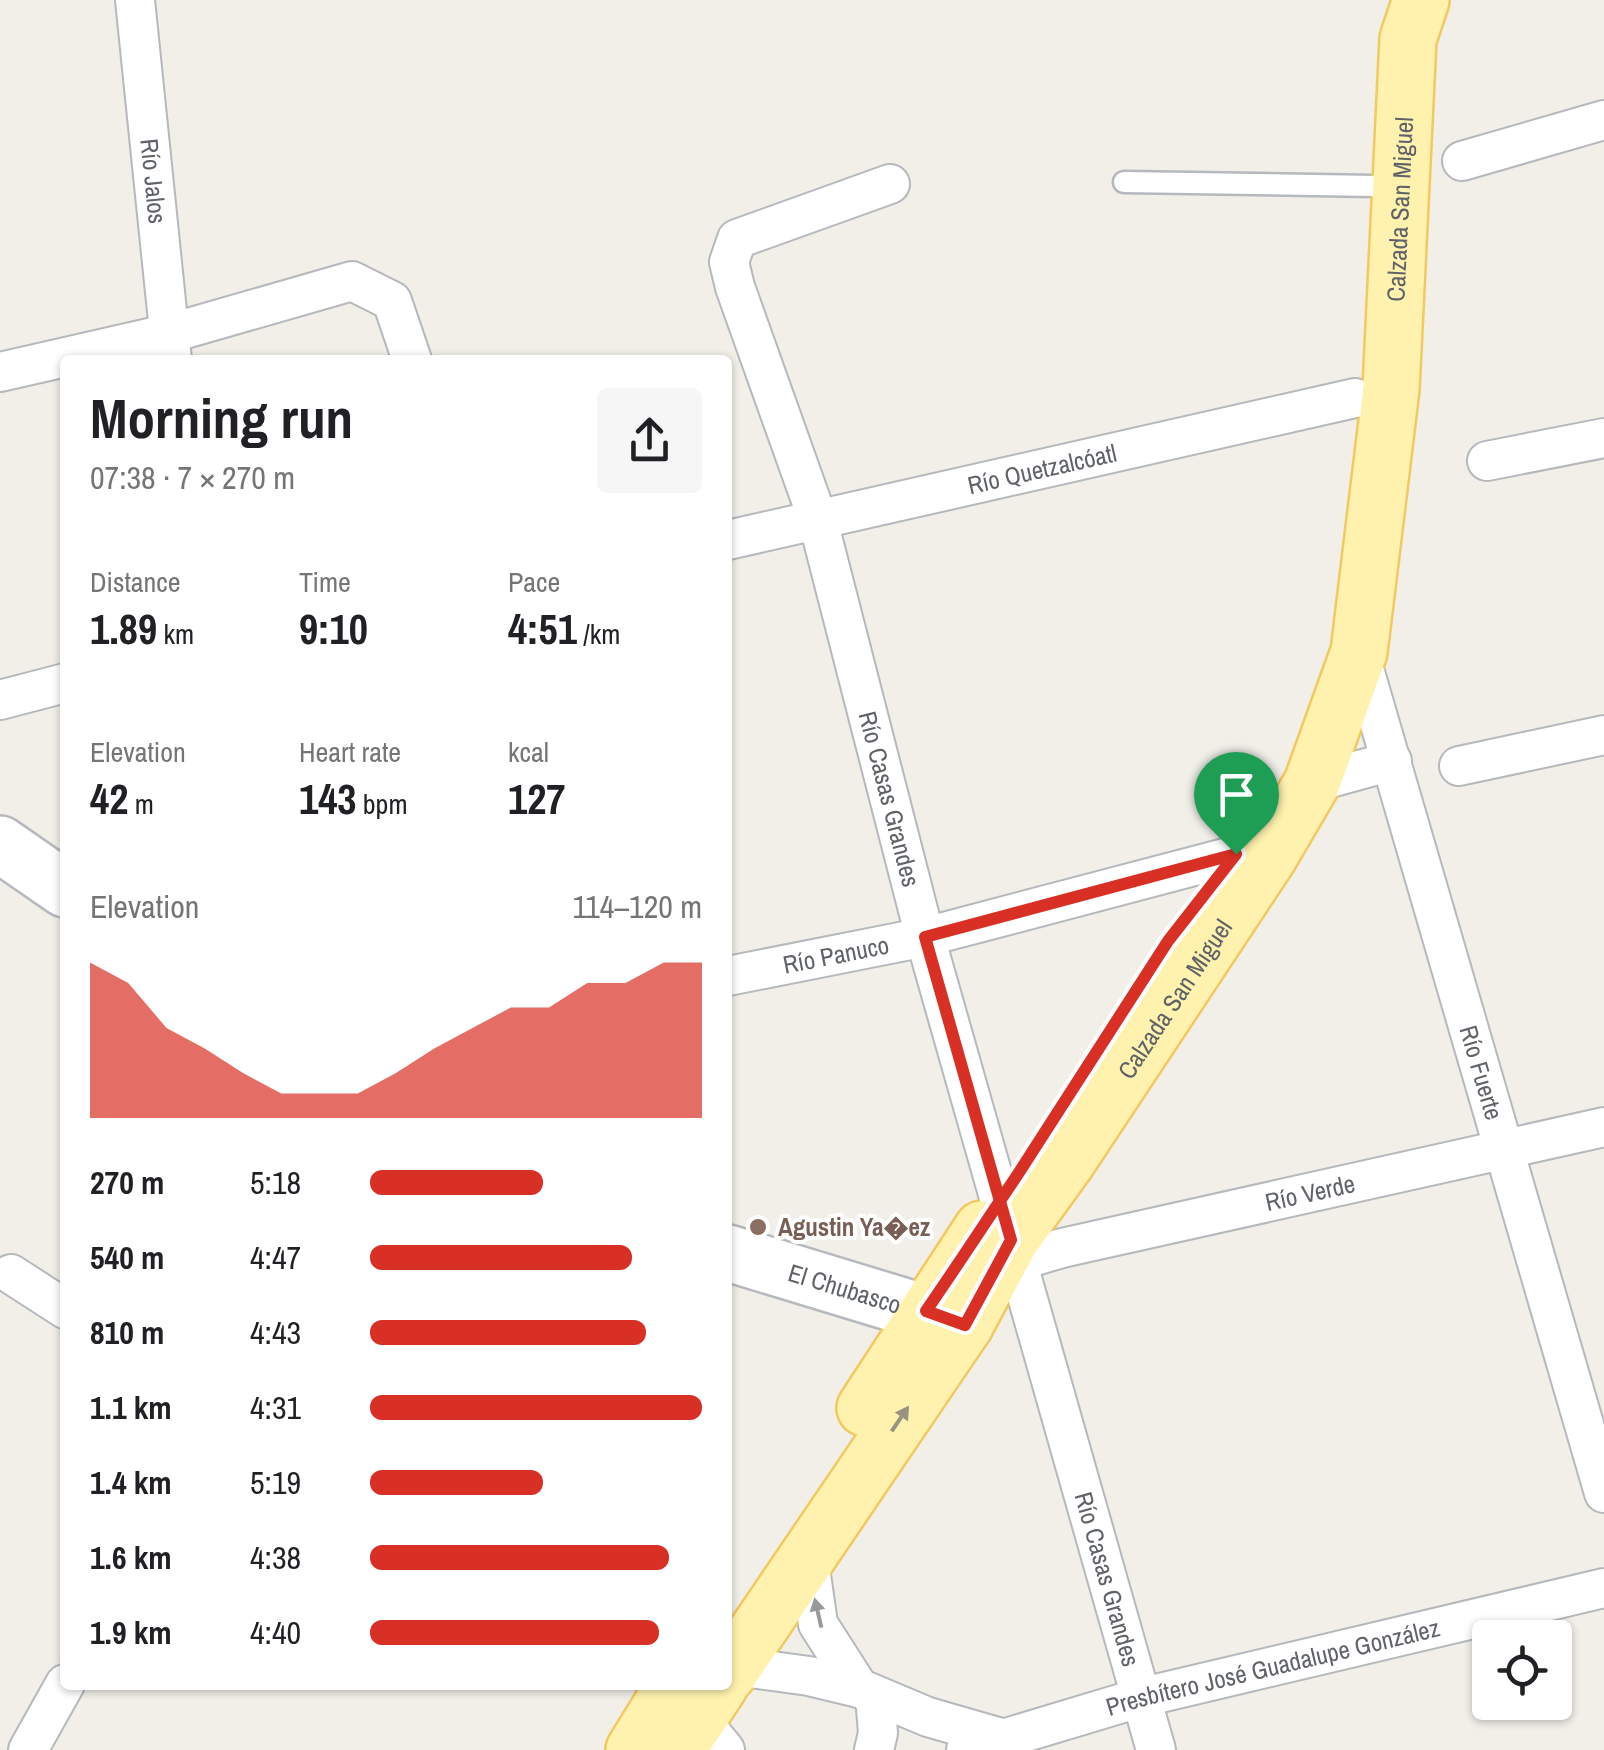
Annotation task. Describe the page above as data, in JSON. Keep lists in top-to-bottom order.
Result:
{
  "streets": {
    "main road": ["Calzada San Miguel"],
    "street": [
      "Río Jalos",
      "Río Quetzalcóatl",
      "Río Casas Grandes",
      "Río Panuco",
      "Río Fuerte",
      "Río Verde",
      "El Chubasco",
      "Presbítero José Guadalupe González"
    ]
  },
  "crossings": [
    ["Calzada San Miguel", "Río Quetzalcóatl"],
    ["Calzada San Miguel", "Río Casas Grandes"],
    ["Calzada San Miguel", "Río Panuco"],
    ["Calzada San Miguel", "Río Fuerte"],
    ["Calzada San Miguel", "Río Verde"],
    ["Calzada San Miguel", "El Chubasco"],
    ["Río Quetzalcóatl", "Río Casas Grandes"],
    ["Río Casas Grandes", "Río Panuco"],
    ["Río Casas Grandes", "Río Verde"],
    ["Río Casas Grandes", "Presbítero José Guadalupe González"],
    ["Río Fuerte", "Río Verde"]
  ],
  "places": ["Agustin Ya�ez"],
  "page": {
    "heading": ["Morning run", "07:38 · 7 × 270 m"],
    "stats": [
      ["Distance", "1.89 km"],
      ["Time", "9:10"],
      ["Pace", "4:51 /km"],
      ["Elevation", "42 m"],
      ["Heart rate", "143 bpm"],
      ["kcal", "127"]
    ],
    "chart": ["Elevation", "114–120 m"],
    "list": [
      {
        "name": "270 m",
        "note": "5:18"
      },
      {
        "name": "540 m",
        "note": "4:47"
      },
      {
        "name": "810 m",
        "note": "4:43"
      },
      {
        "name": "1.1 km",
        "note": "4:31"
      },
      {
        "name": "1.4 km",
        "note": "5:19"
      },
      {
        "name": "1.6 km",
        "note": "4:38"
      },
      {
        "name": "1.9 km",
        "note": "4:40"
      }
    ]
  }
}
